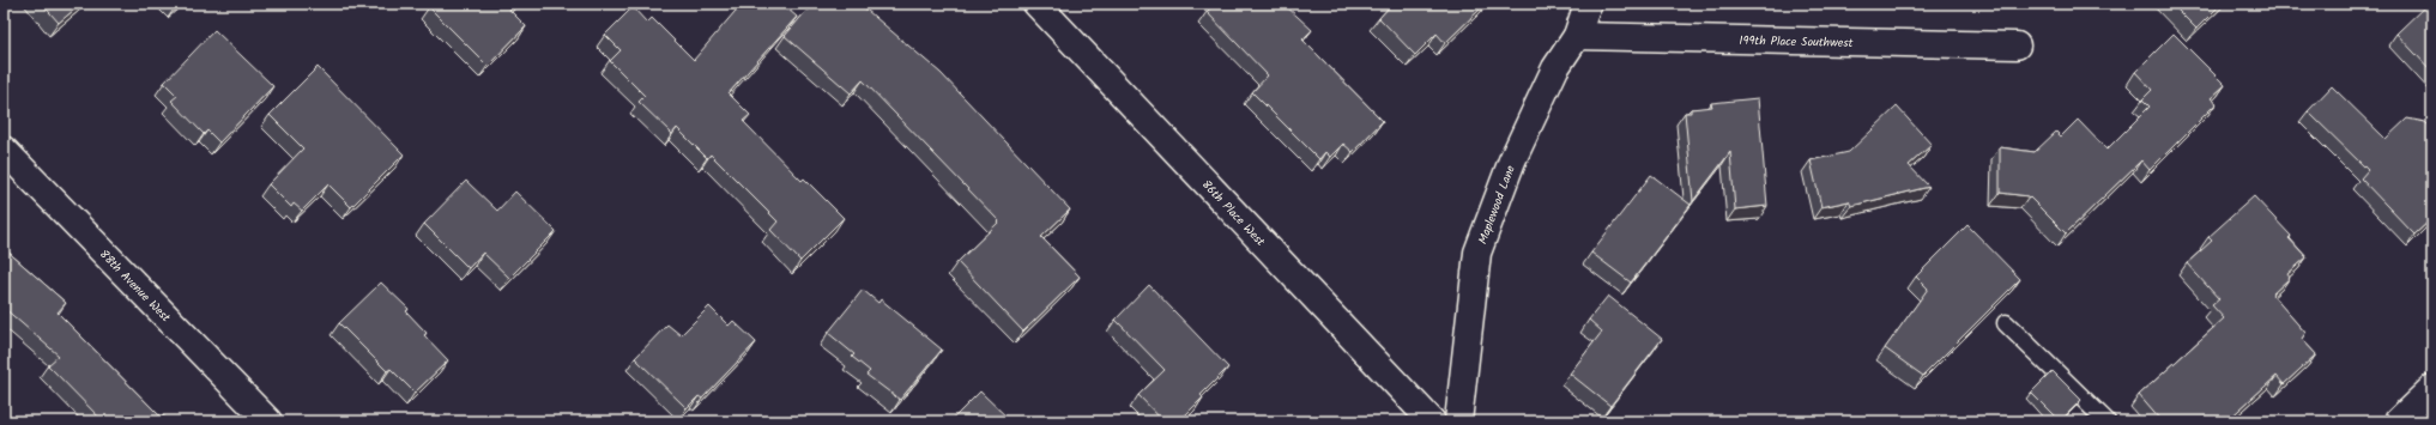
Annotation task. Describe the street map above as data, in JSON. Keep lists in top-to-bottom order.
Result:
{
  "streets": {
    "street": [
      "199th Place Southwest",
      "Maplewood Lane",
      "86th Place West",
      "88th Avenue West"
    ]
  },
  "crossings": [
    ["199th Place Southwest", "Maplewood Lane"]
  ]
}
